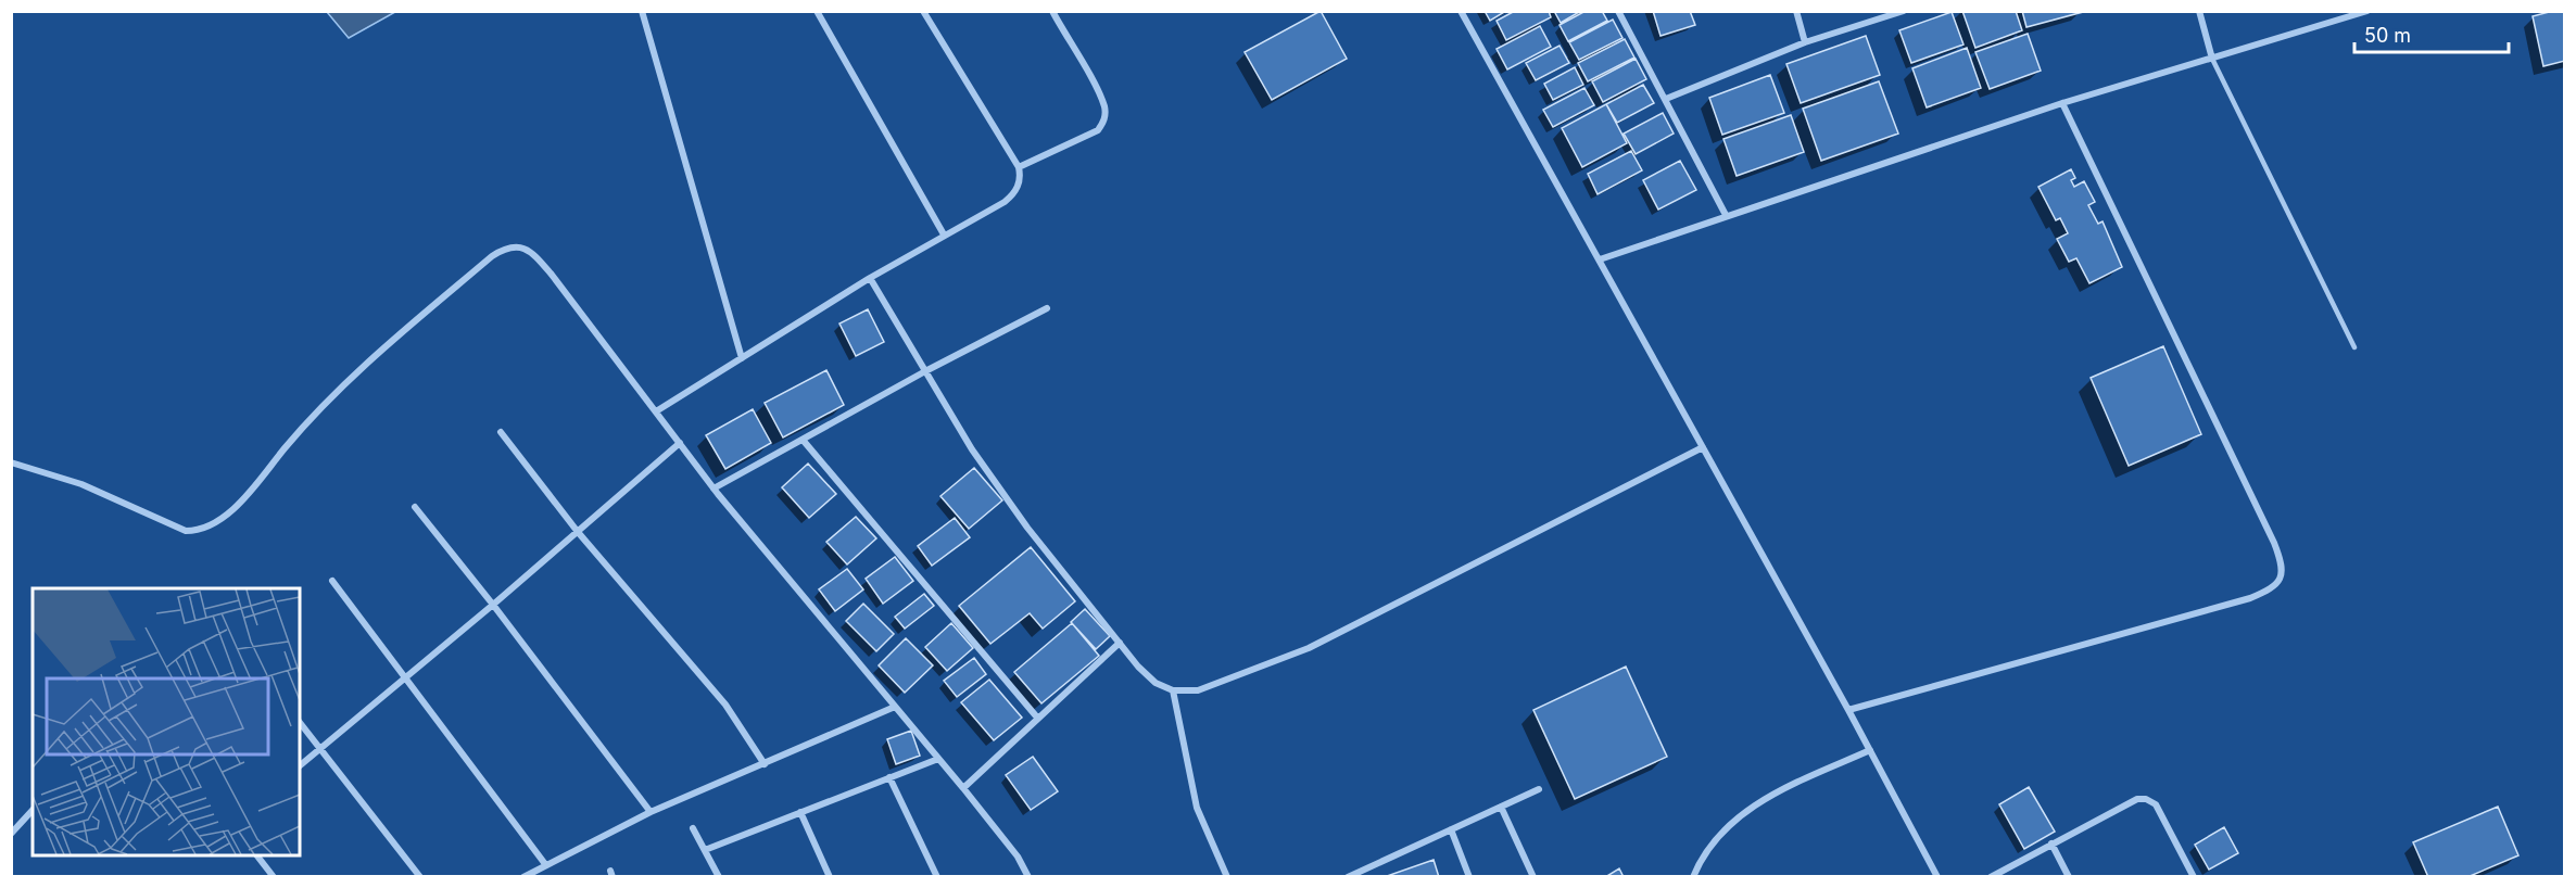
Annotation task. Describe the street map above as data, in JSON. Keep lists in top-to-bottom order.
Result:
{
  "scale_bar": "50 m"
}
